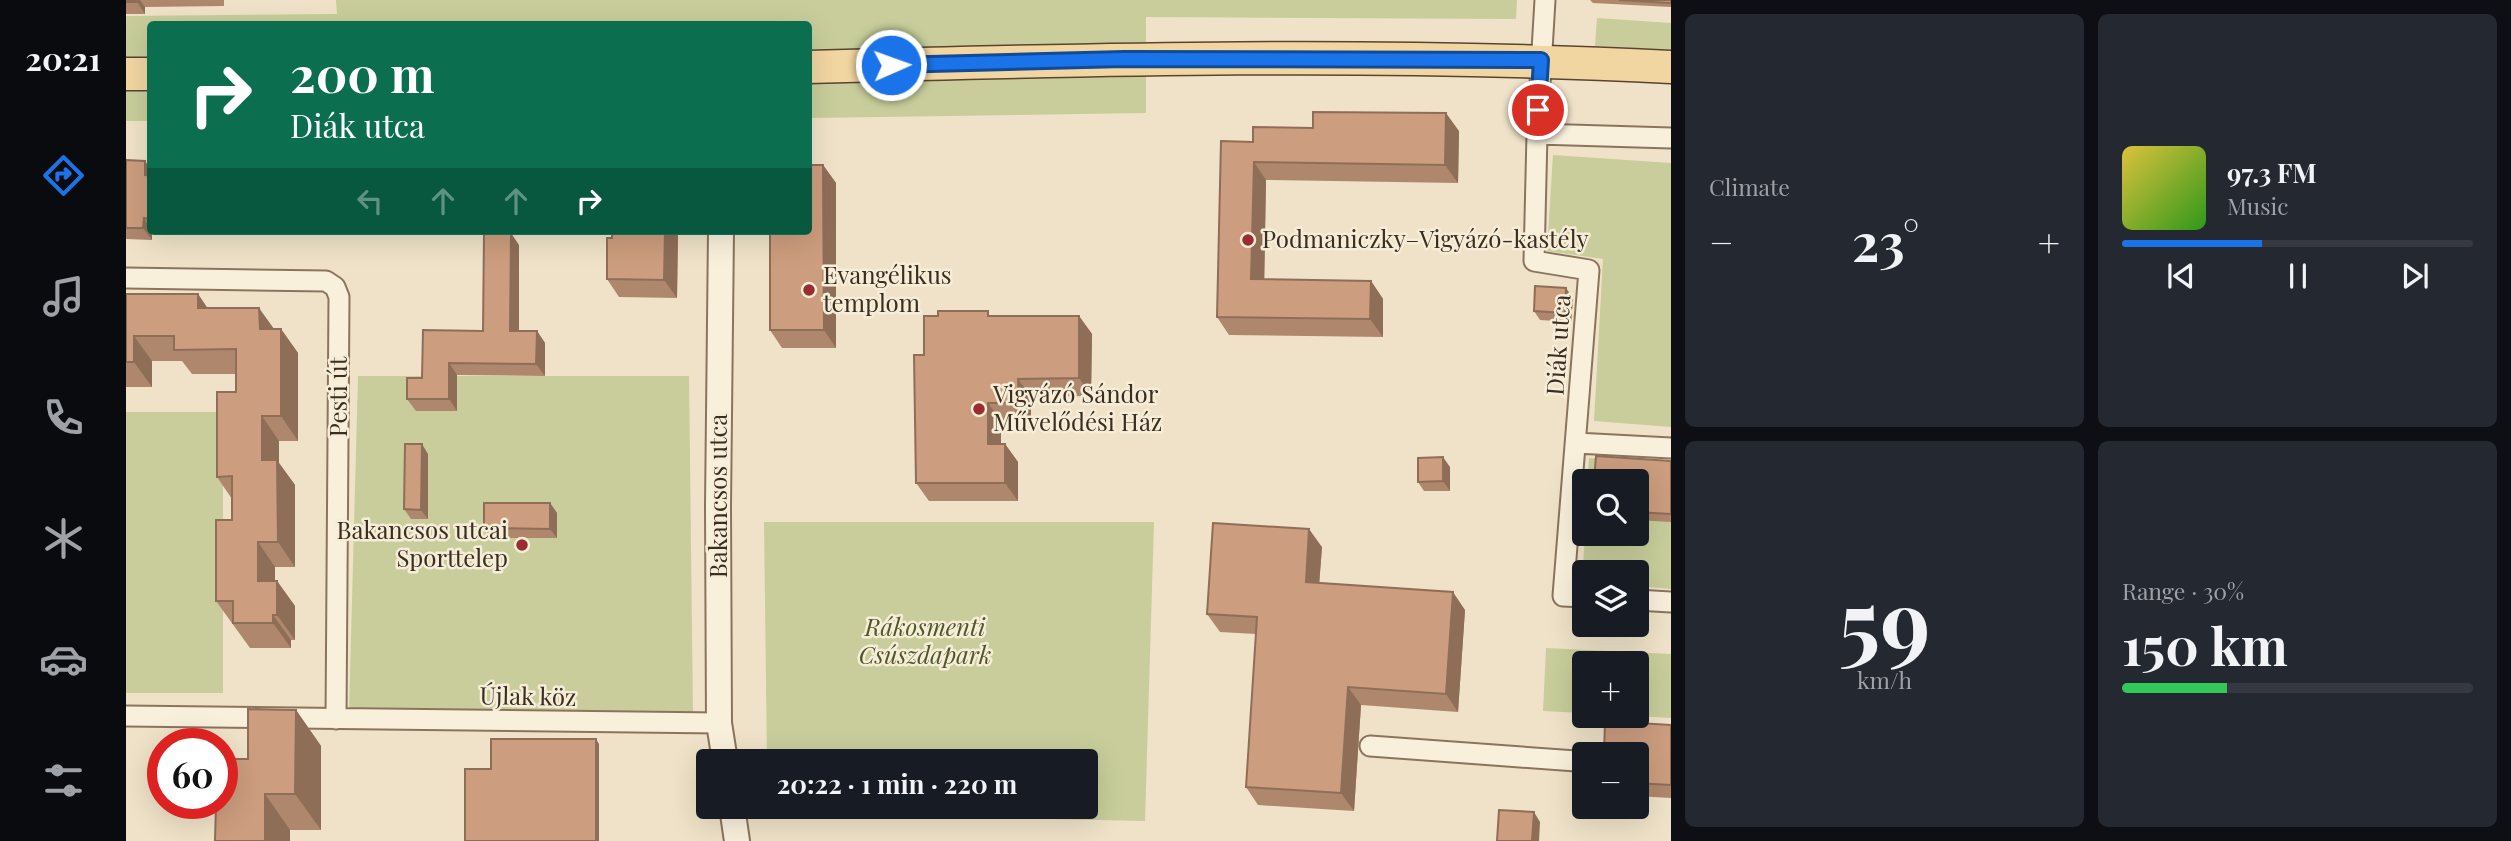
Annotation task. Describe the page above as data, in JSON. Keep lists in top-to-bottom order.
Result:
{
  "streets": {
    "street": [
      "Diák utca",
      "Pesti út",
      "Bakancsos utca",
      "Újlak köz"
    ]
  },
  "crossings": [
    ["Pesti út", "Újlak köz"],
    ["Bakancsos utca", "Újlak köz"]
  ],
  "parks": ["Rákosmenti Csúszdapark"],
  "places": [
    "Podmaniczky–Vigyázó-kastély",
    "Evangélikus templom",
    "Vigyázó Sándor Művelődési Ház",
    "Bakancsos utcai Sporttelep"
  ],
  "page": {
    "tabs": "20:21",
    "tile": [
      "Climate",
      ["59", "km/h"],
      ["Range · 30%", "150 km"]
    ],
    "turn": ["200 m", "Diák utca"],
    "song": ["97.3 FM", "Music"],
    "heat": ["−", "23°", "+"],
    "map_buttons": ["+", "−"],
    "limit": "60",
    "trip": "20:22 · 1 min · 220 m"
  }
}
